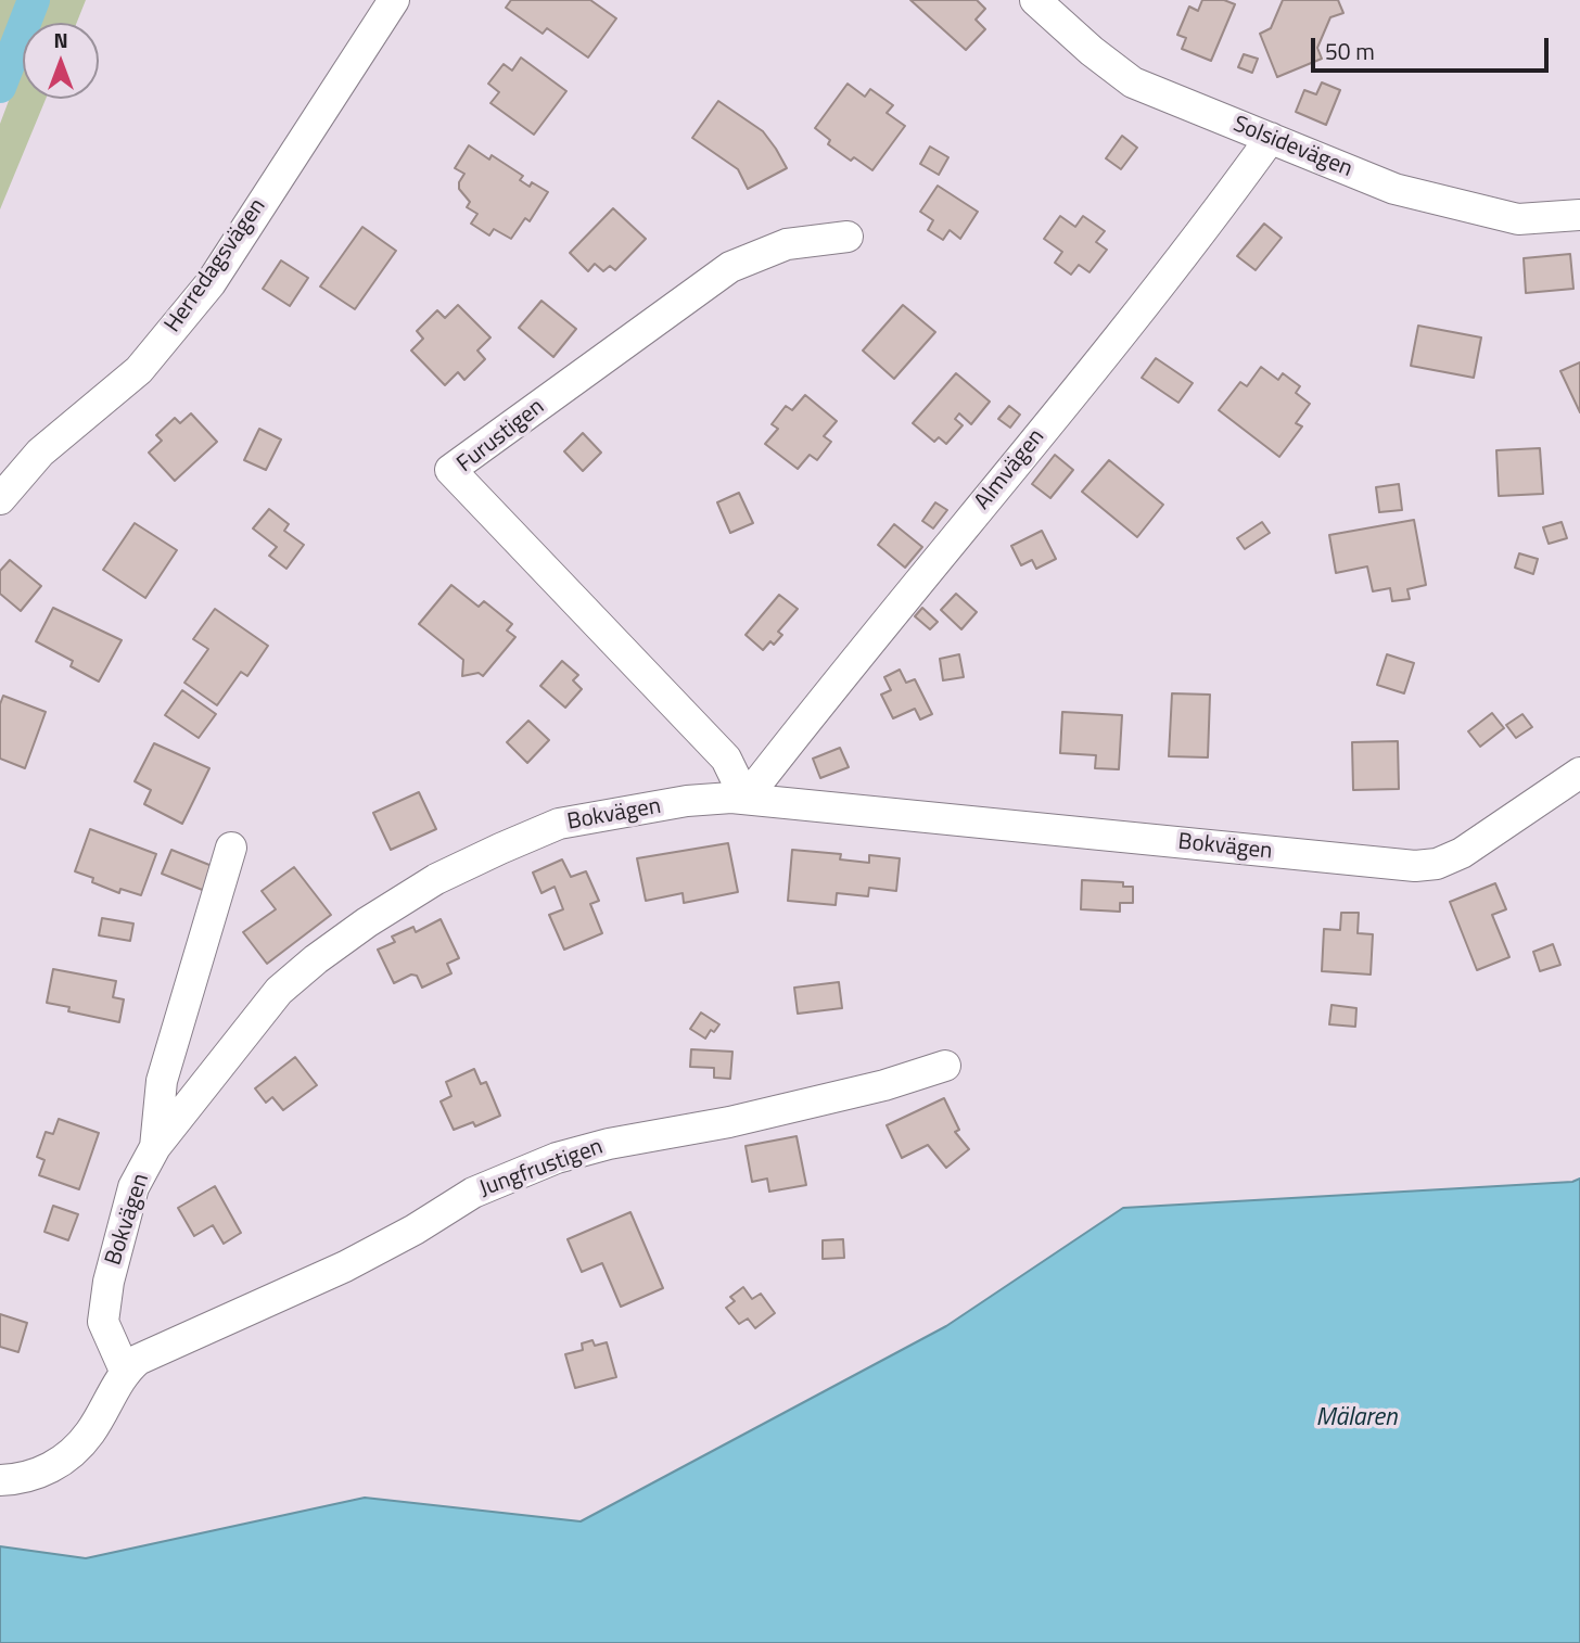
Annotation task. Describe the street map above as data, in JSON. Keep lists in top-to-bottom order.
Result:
{
  "streets": {
    "street": [
      "Solsidevägen",
      "Herredagsvägen",
      "Furustigen",
      "Almvägen",
      "Bokvägen",
      "Jungfrustigen"
    ]
  },
  "crossings": [
    ["Solsidevägen", "Almvägen"],
    ["Furustigen", "Almvägen"],
    ["Furustigen", "Bokvägen"],
    ["Almvägen", "Bokvägen"],
    ["Bokvägen", "Jungfrustigen"]
  ],
  "water": ["Mälaren"],
  "scale_bar": "50 m",
  "north": "top"
}
